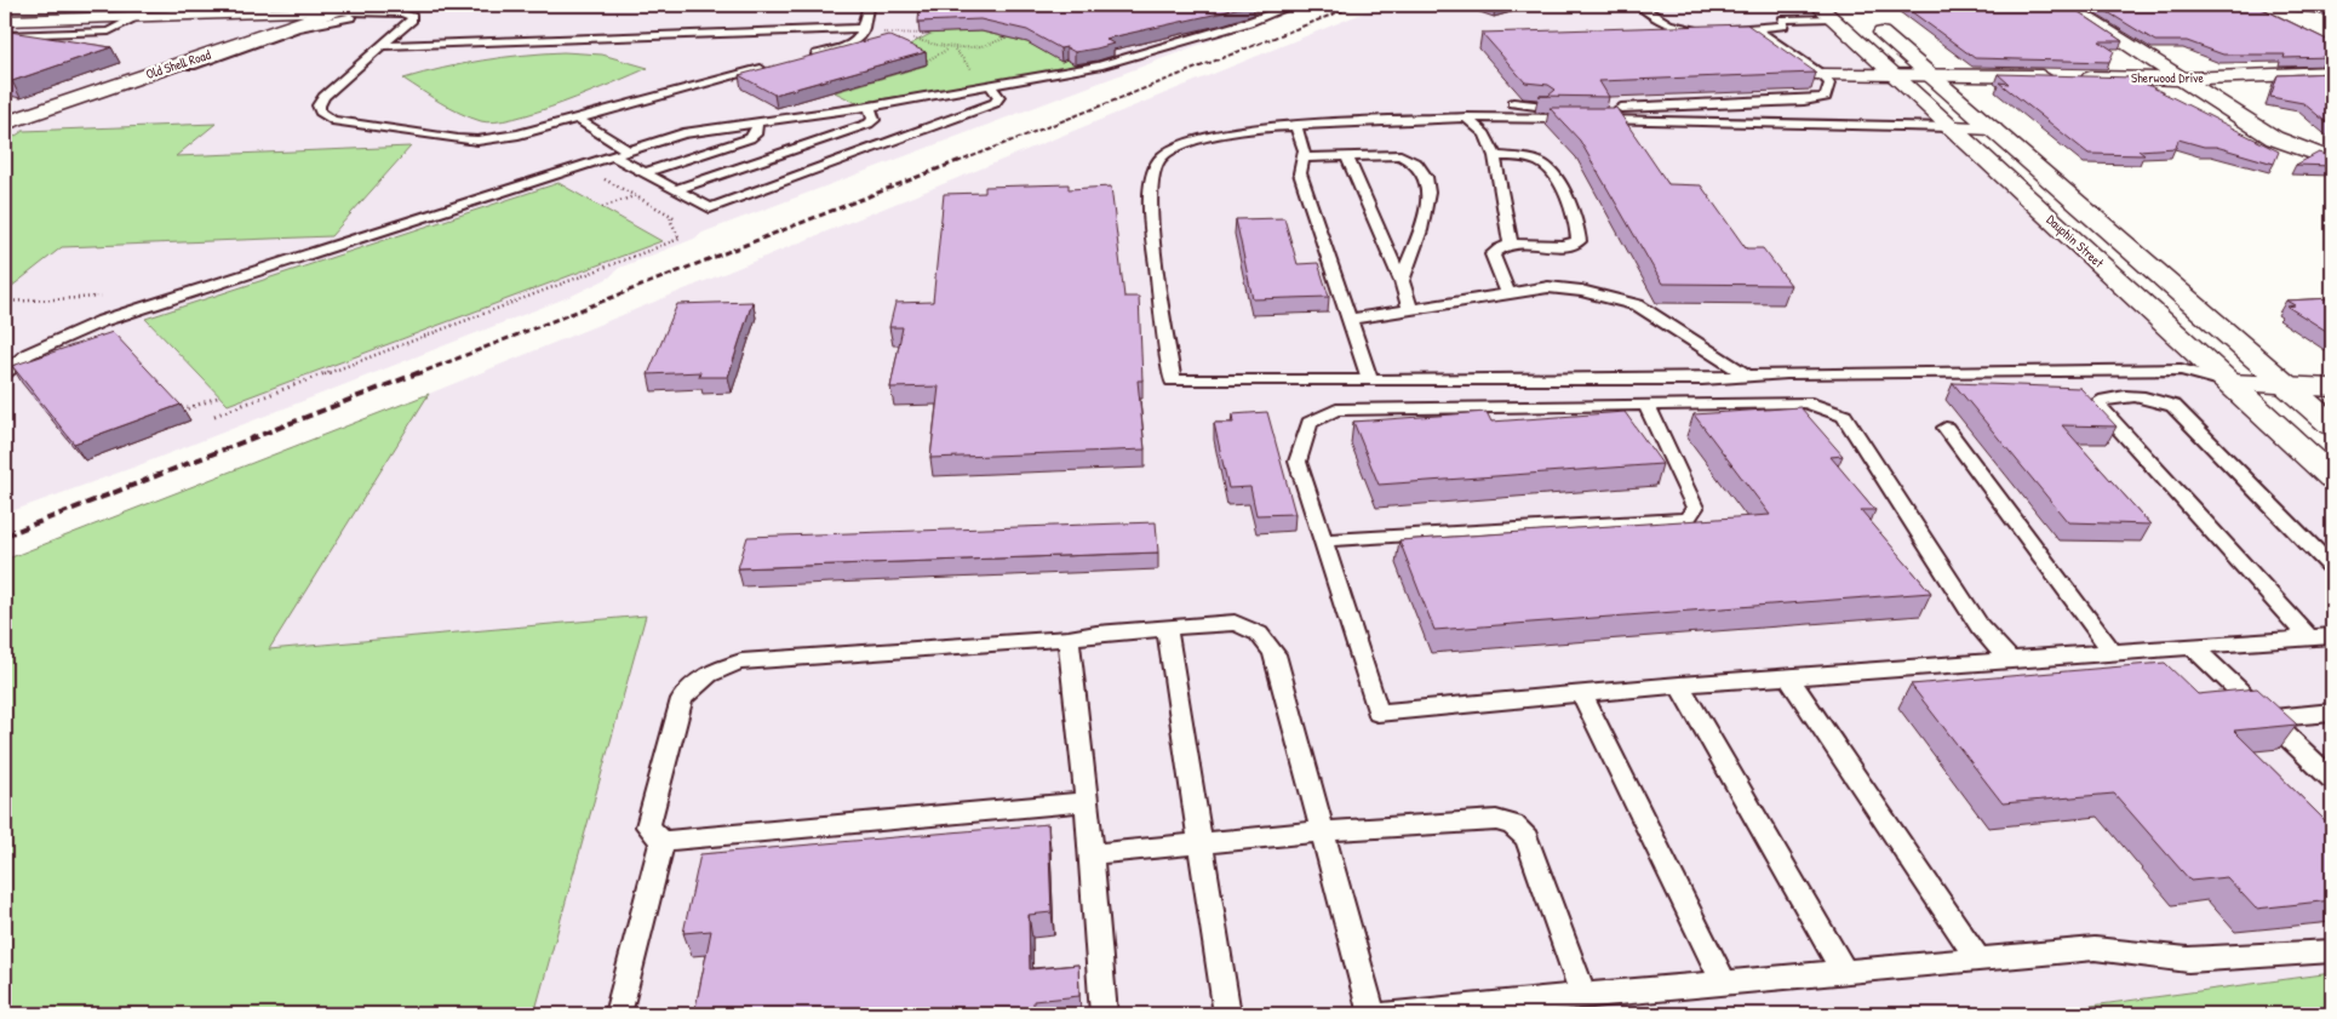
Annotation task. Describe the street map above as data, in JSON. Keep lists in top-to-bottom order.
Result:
{
  "streets": {
    "street": ["Old Shell Road", "Sherwood Drive", "Dauphin Street"]
  },
  "crossings": [
    ["Sherwood Drive", "Dauphin Street"]
  ]
}
